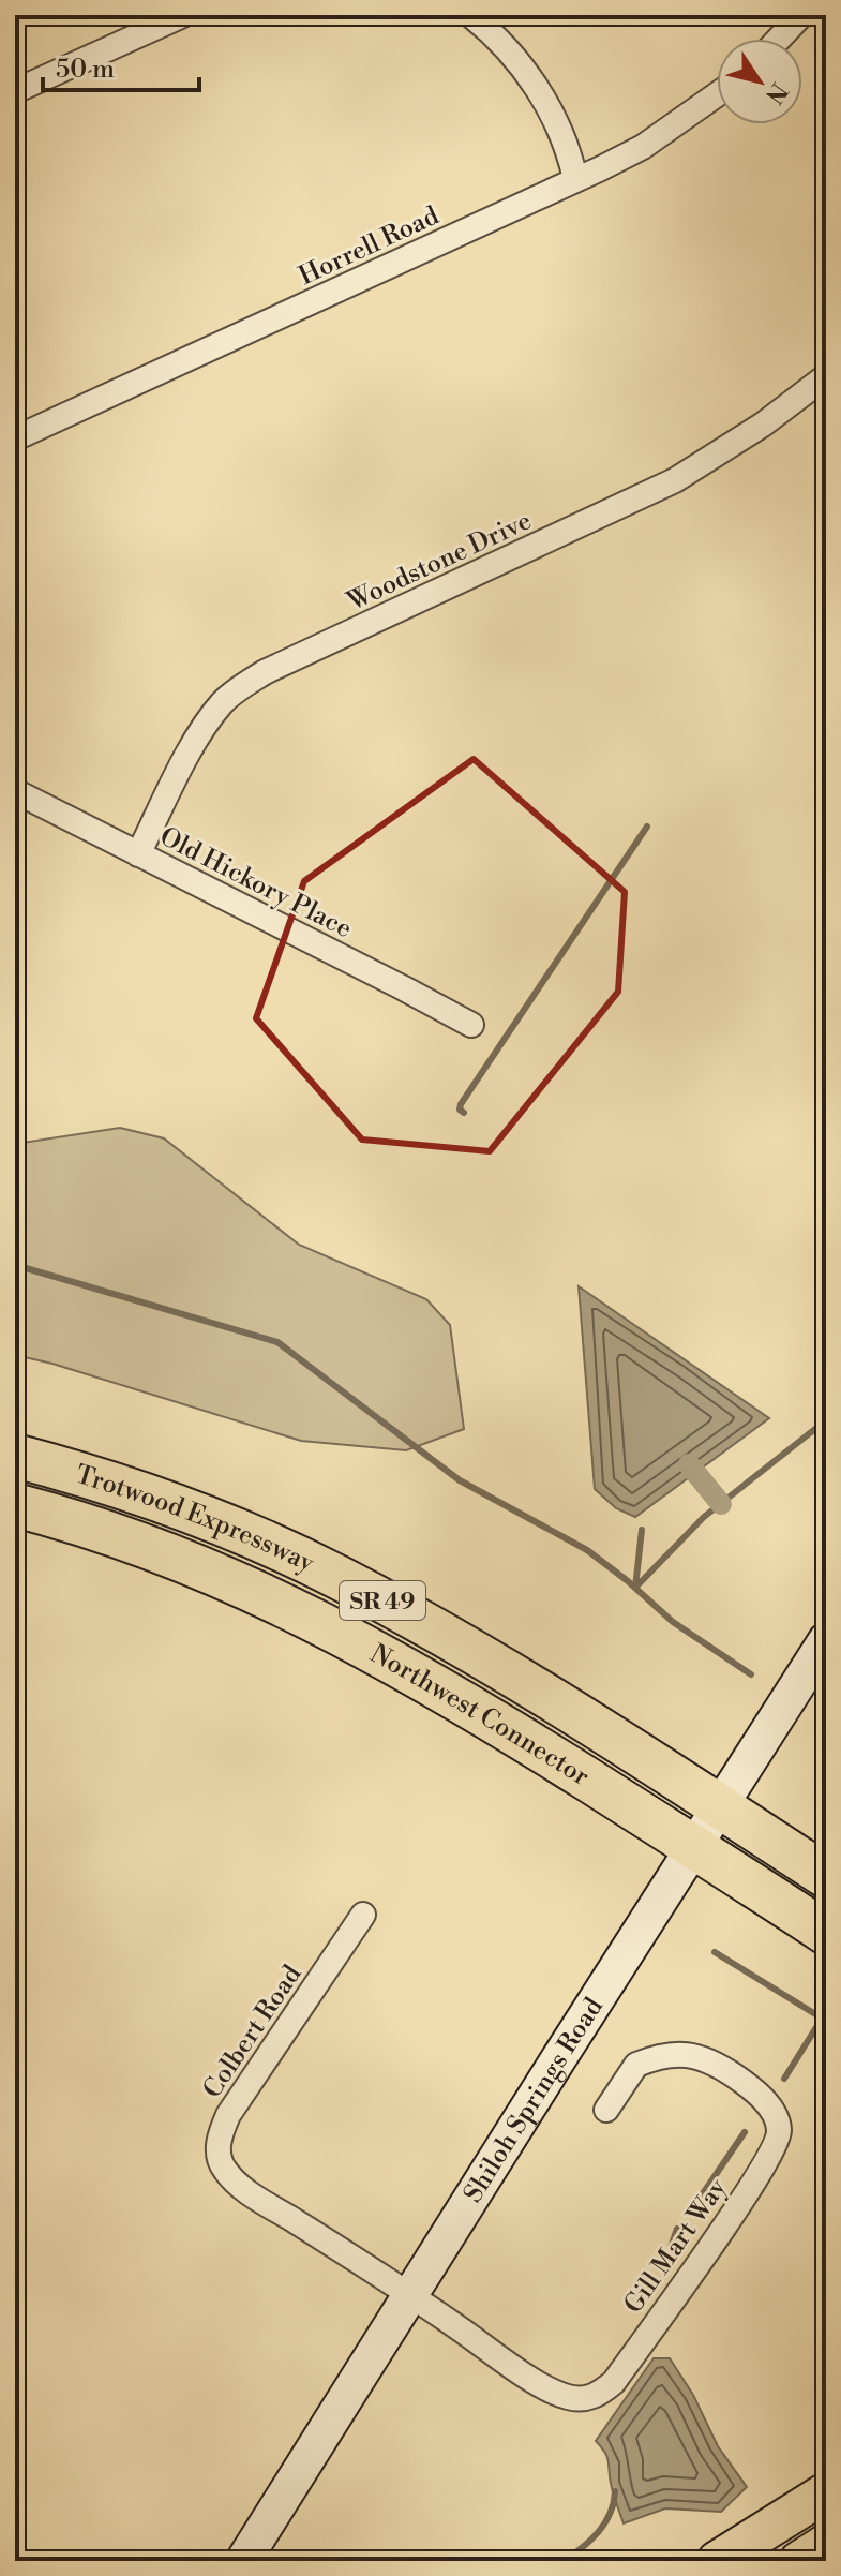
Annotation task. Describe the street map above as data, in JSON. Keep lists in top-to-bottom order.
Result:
{
  "streets": {
    "highway": ["Trotwood Expressway", "SR 49", "Northwest Connector"],
    "street": [
      "Horrell Road",
      "Woodstone Drive",
      "Old Hickory Place",
      "Colbert Road",
      "Shiloh Springs Road",
      "Gill Mart Way"
    ]
  },
  "crossings": [
    ["Woodstone Drive", "Old Hickory Place"],
    ["Trotwood Expressway", "SR 49"],
    ["Trotwood Expressway", "Shiloh Springs Road"],
    ["SR 49", "Shiloh Springs Road"],
    ["Northwest Connector", "Shiloh Springs Road"],
    ["Colbert Road", "Shiloh Springs Road"],
    ["Colbert Road", "Gill Mart Way"],
    ["Shiloh Springs Road", "Gill Mart Way"]
  ],
  "scale_bar": "50 m",
  "north": "bottom right"
}
